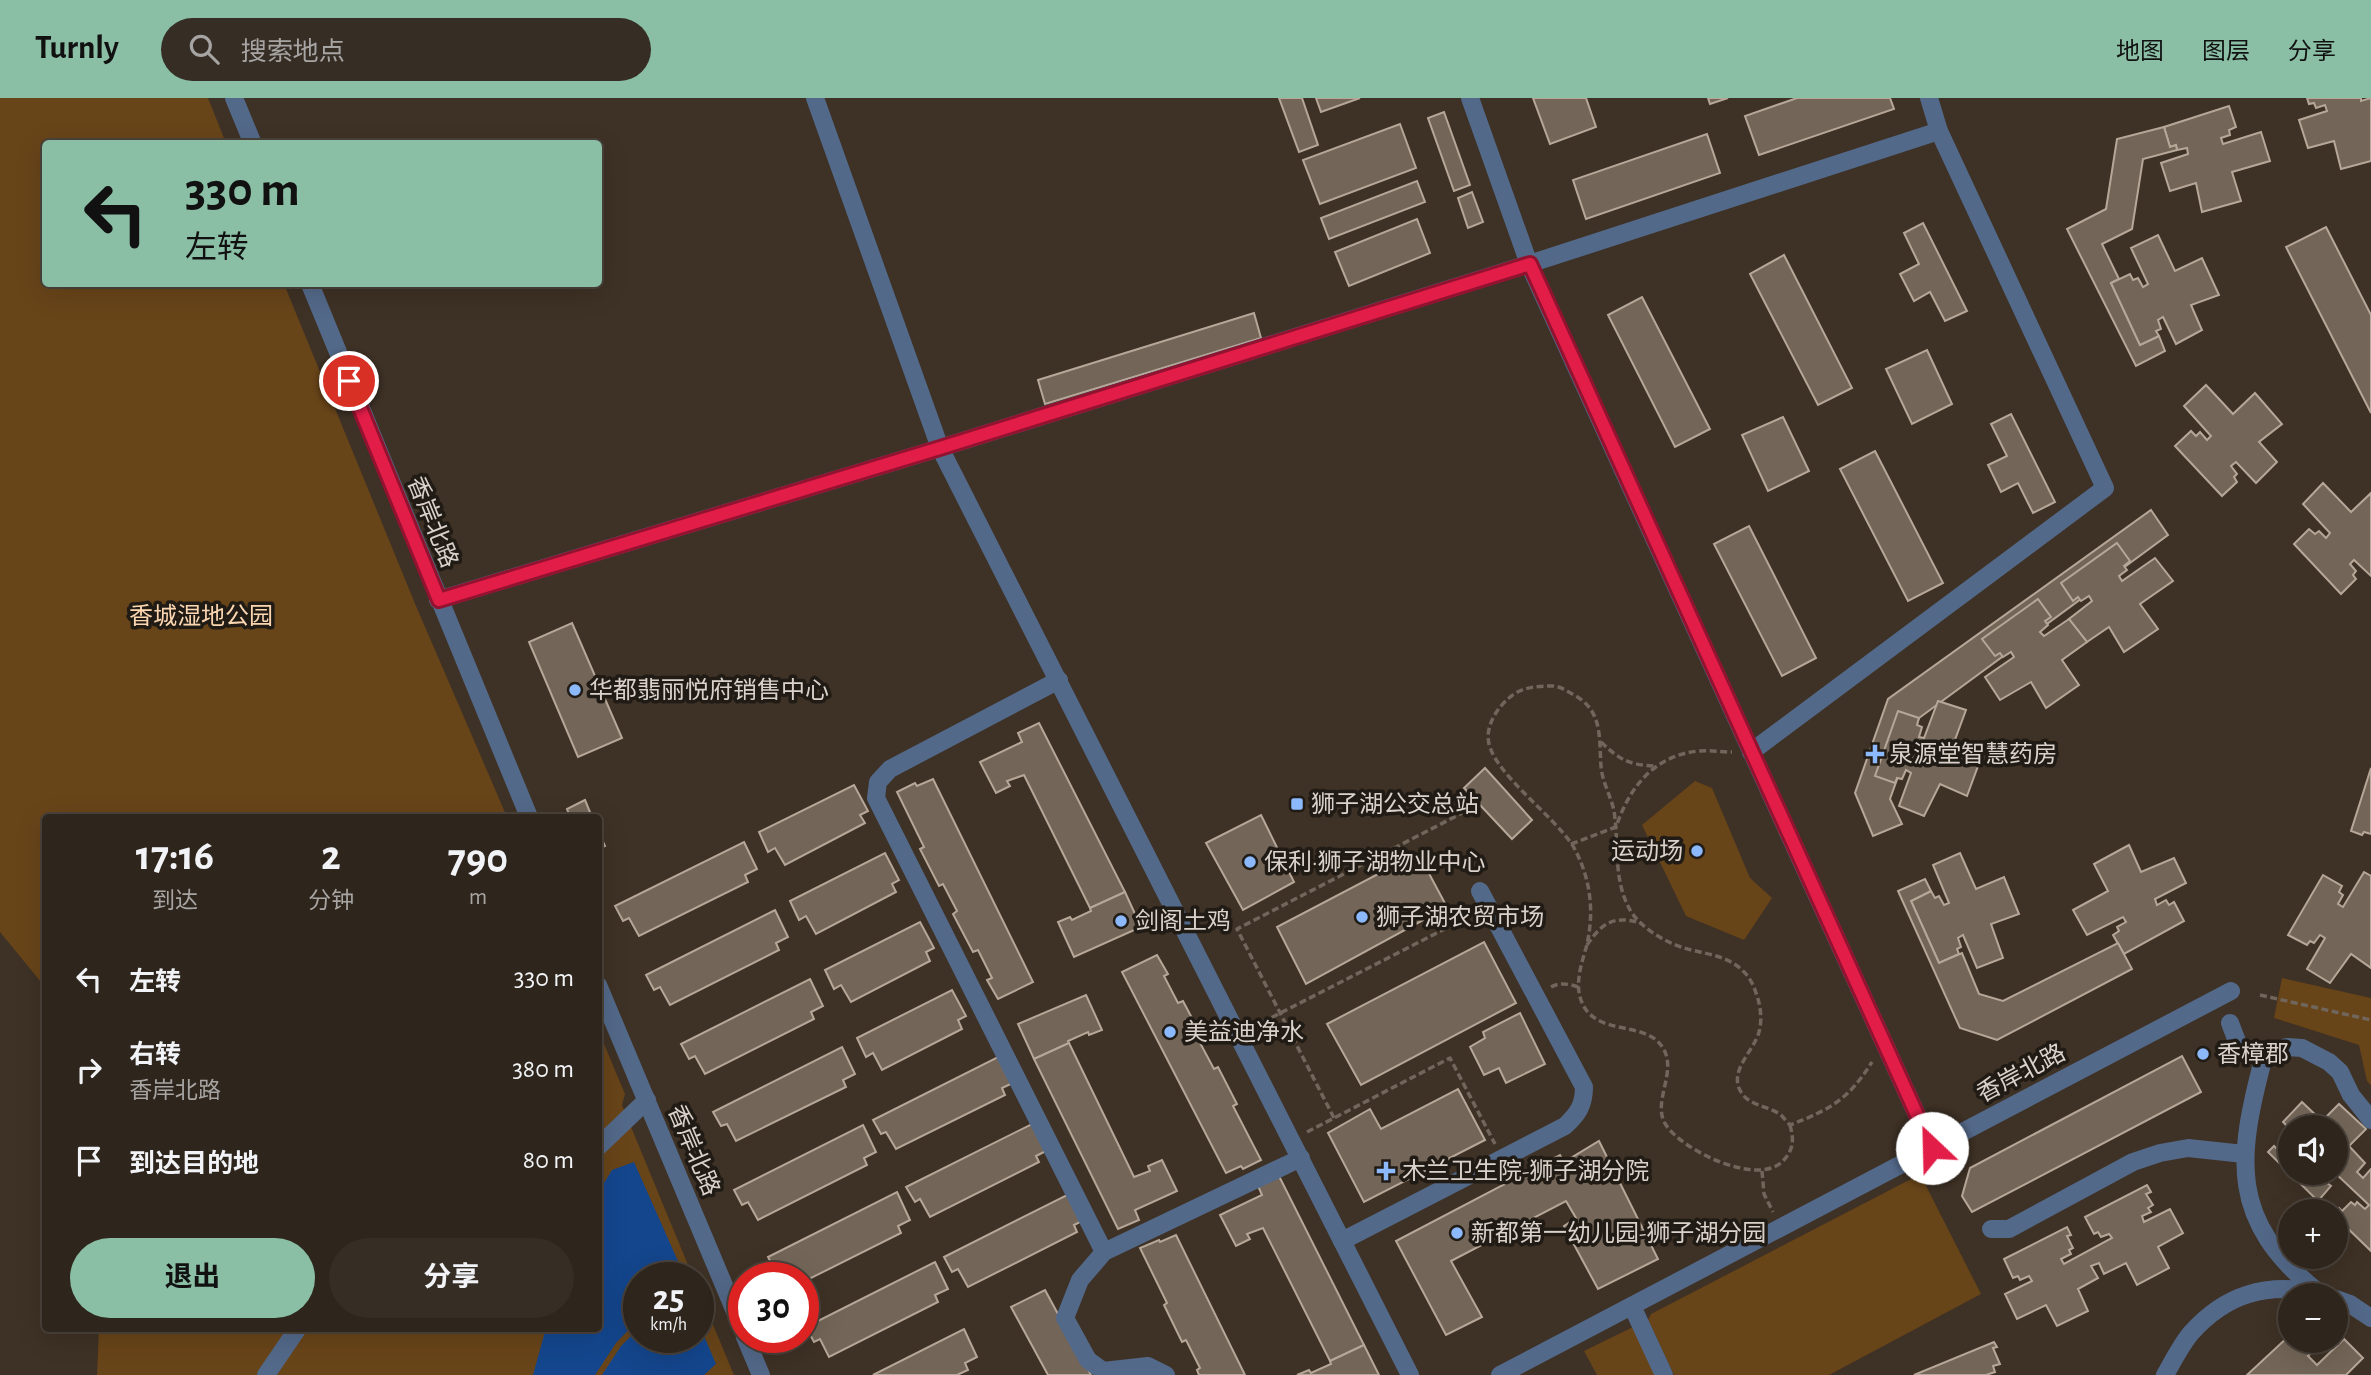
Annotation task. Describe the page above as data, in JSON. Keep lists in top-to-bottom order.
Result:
{
  "streets": {
    "street": ["香岸北路"]
  },
  "parks": ["香城湿地公园"],
  "places": {
    "other": [
      "华都翡丽悦府销售中心",
      "运动场",
      "保利·狮子湖物业中心",
      "狮子湖农贸市场",
      "剑阁土鸡",
      "美益迪净水",
      "香樟郡",
      "新都第一幼儿园-狮子湖分园"
    ],
    "health": ["泉源堂智慧药房", "木兰卫生院-狮子湖分院"],
    "transit": ["狮子湖公交总站"]
  },
  "page": {
    "header": "Turnly",
    "search": "搜索地点",
    "nav": ["地图", "图层", "分享"],
    "turn": ["330 m", "左转"],
    "eta": [
      "17:16",
      "到达",
      "2",
      "分钟",
      "790",
      "m"
    ],
    "list": [
      {
        "name": "左转",
        "value": "330 m"
      },
      {
        "name": "右转",
        "note": "香岸北路",
        "value": "380 m"
      },
      {
        "name": "到达目的地",
        "value": "80 m"
      }
    ],
    "map_buttons": ["+", "−"],
    "buttons": ["退出", "分享"],
    "speed": "25 km/h",
    "limit": "30"
  }
}
